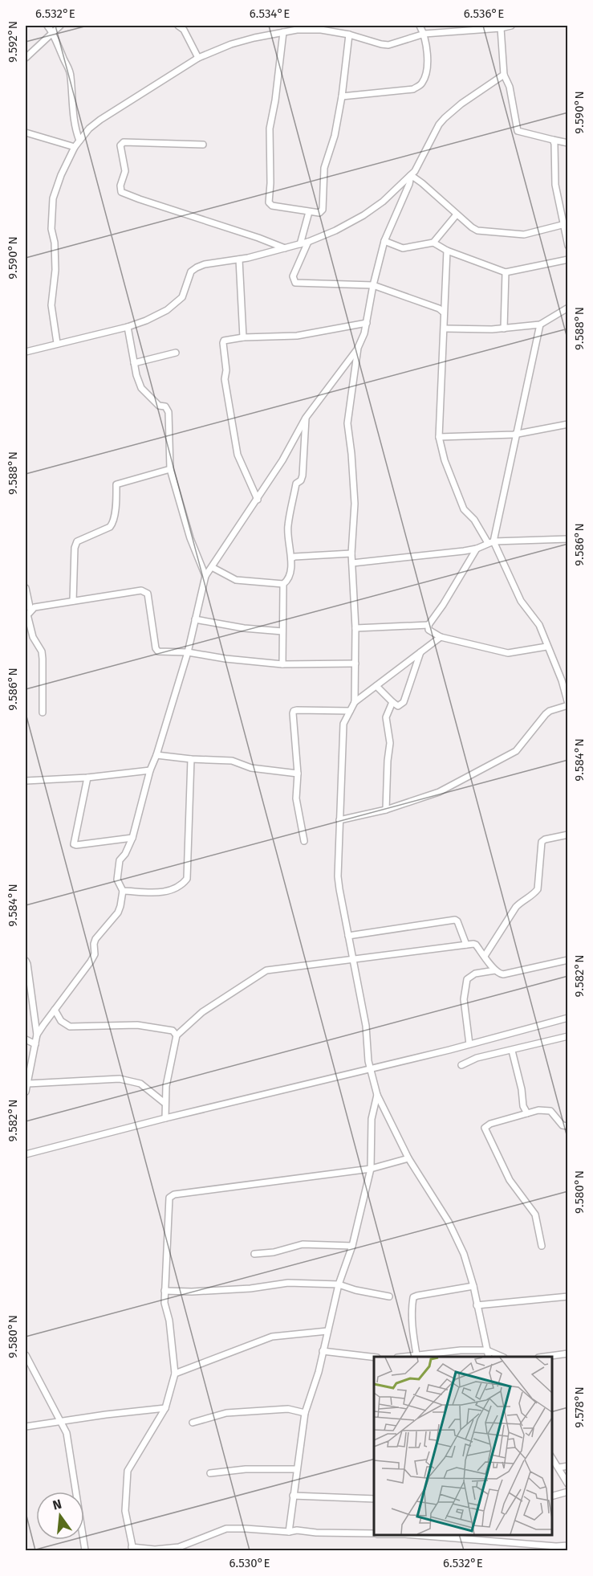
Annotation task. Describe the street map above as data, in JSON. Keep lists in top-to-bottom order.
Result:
{
  "north": "top",
  "coordinates": [
    "6.532°E",
    "6.534°E",
    "6.536°E",
    "9.592°N",
    "9.590°N",
    "9.588°N",
    "9.586°N",
    "9.584°N",
    "9.582°N",
    "9.580°N",
    "9.578°N",
    "6.530°E"
  ]
}
